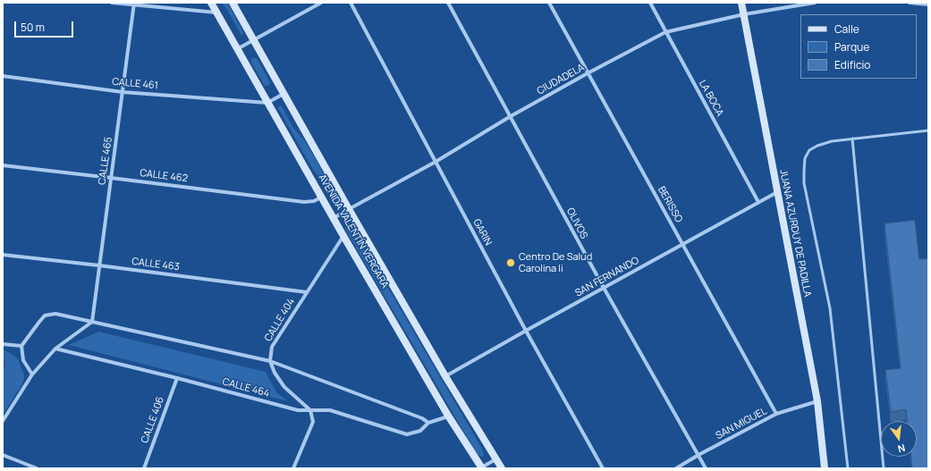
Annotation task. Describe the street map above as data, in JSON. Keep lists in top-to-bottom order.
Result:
{
  "streets": {
    "street": [
      "CIUDADELA",
      "CALLE 461",
      "LA BOCA",
      "CALLE 465",
      "CALLE 462",
      "BERISSO",
      "OLIVOS",
      "AVENIDA VALENTÍN VERGARA",
      "GARIN",
      "JUANA AZURDUY DE PADILLA",
      "CALLE 463",
      "SAN FERNANDO",
      "CALLE 404",
      "CALLE 464",
      "CALLE 406",
      "SAN MIGUEL"
    ]
  },
  "crossings": [
    ["CIUDADELA", "LA BOCA"],
    ["CIUDADELA", "BERISSO"],
    ["CIUDADELA", "OLIVOS"],
    ["CIUDADELA", "AVENIDA VALENTÍN VERGARA"],
    ["CIUDADELA", "GARIN"],
    ["CIUDADELA", "JUANA AZURDUY DE PADILLA"],
    ["CALLE 461", "CALLE 465"],
    ["CALLE 461", "AVENIDA VALENTÍN VERGARA"],
    ["LA BOCA", "SAN FERNANDO"],
    ["CALLE 465", "CALLE 462"],
    ["CALLE 465", "CALLE 463"],
    ["CALLE 462", "AVENIDA VALENTÍN VERGARA"],
    ["BERISSO", "SAN FERNANDO"],
    ["BERISSO", "SAN MIGUEL"],
    ["OLIVOS", "SAN FERNANDO"],
    ["OLIVOS", "SAN MIGUEL"],
    ["AVENIDA VALENTÍN VERGARA", "SAN FERNANDO"],
    ["AVENIDA VALENTÍN VERGARA", "CALLE 404"],
    ["AVENIDA VALENTÍN VERGARA", "CALLE 464"],
    ["GARIN", "SAN FERNANDO"],
    ["JUANA AZURDUY DE PADILLA", "SAN FERNANDO"],
    ["JUANA AZURDUY DE PADILLA", "SAN MIGUEL"],
    ["CALLE 463", "CALLE 404"],
    ["CALLE 464", "CALLE 406"]
  ],
  "places": ["Centro De Salud Carolina Ii"],
  "legend": ["Calle", "Parque", "Edificio"],
  "scale_bar": "50 m",
  "north": "bottom"
}
